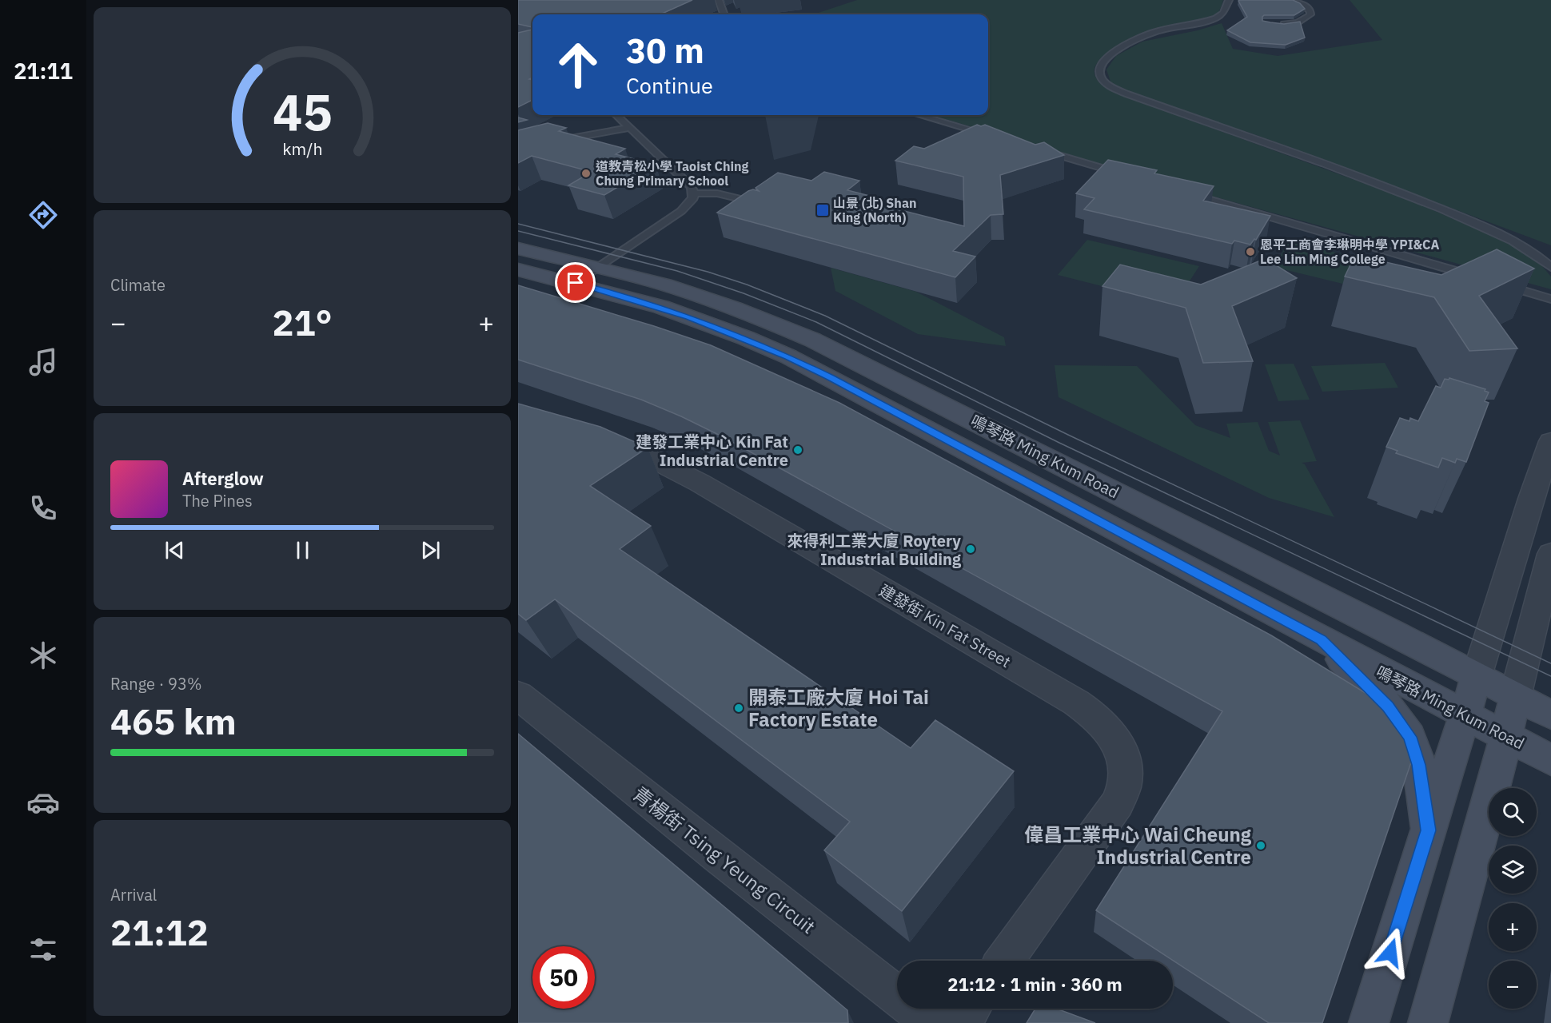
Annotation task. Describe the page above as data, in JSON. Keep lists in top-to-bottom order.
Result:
{
  "streets": {
    "main road": ["鳴琴路 Ming Kum Road"],
    "street": ["建發街 Kin Fat Street", "青楊街 Tsing Yeung Circuit"]
  },
  "places": {
    "other": [
      "道教青松小學 Taoist Ching Chung Primary School",
      "恩平工商會李琳明中學 YPI&CA Lee Lim Ming College",
      "建發工業中心 Kin Fat Industrial Centre",
      "來得利工業大廈 Roytery Industrial Building",
      "開泰工廠大廈 Hoi Tai Factory Estate",
      "偉昌工業中心 Wai Cheung Industrial Centre"
    ],
    "transit": ["山景 (北) Shan King (North)"]
  },
  "page": {
    "tabs": "21:11",
    "turn": ["30 m", "Continue"],
    "tile": [
      "Climate",
      ["Range · 93%", "465 km"],
      ["Arrival", "21:12"]
    ],
    "heat": ["−", "21°", "+"],
    "song": ["Afterglow", "The Pines"],
    "map_buttons": ["+", "−"],
    "limit": "50",
    "trip": "21:12 · 1 min · 360 m",
    "gauge": ["45", "km/h"]
  }
}
